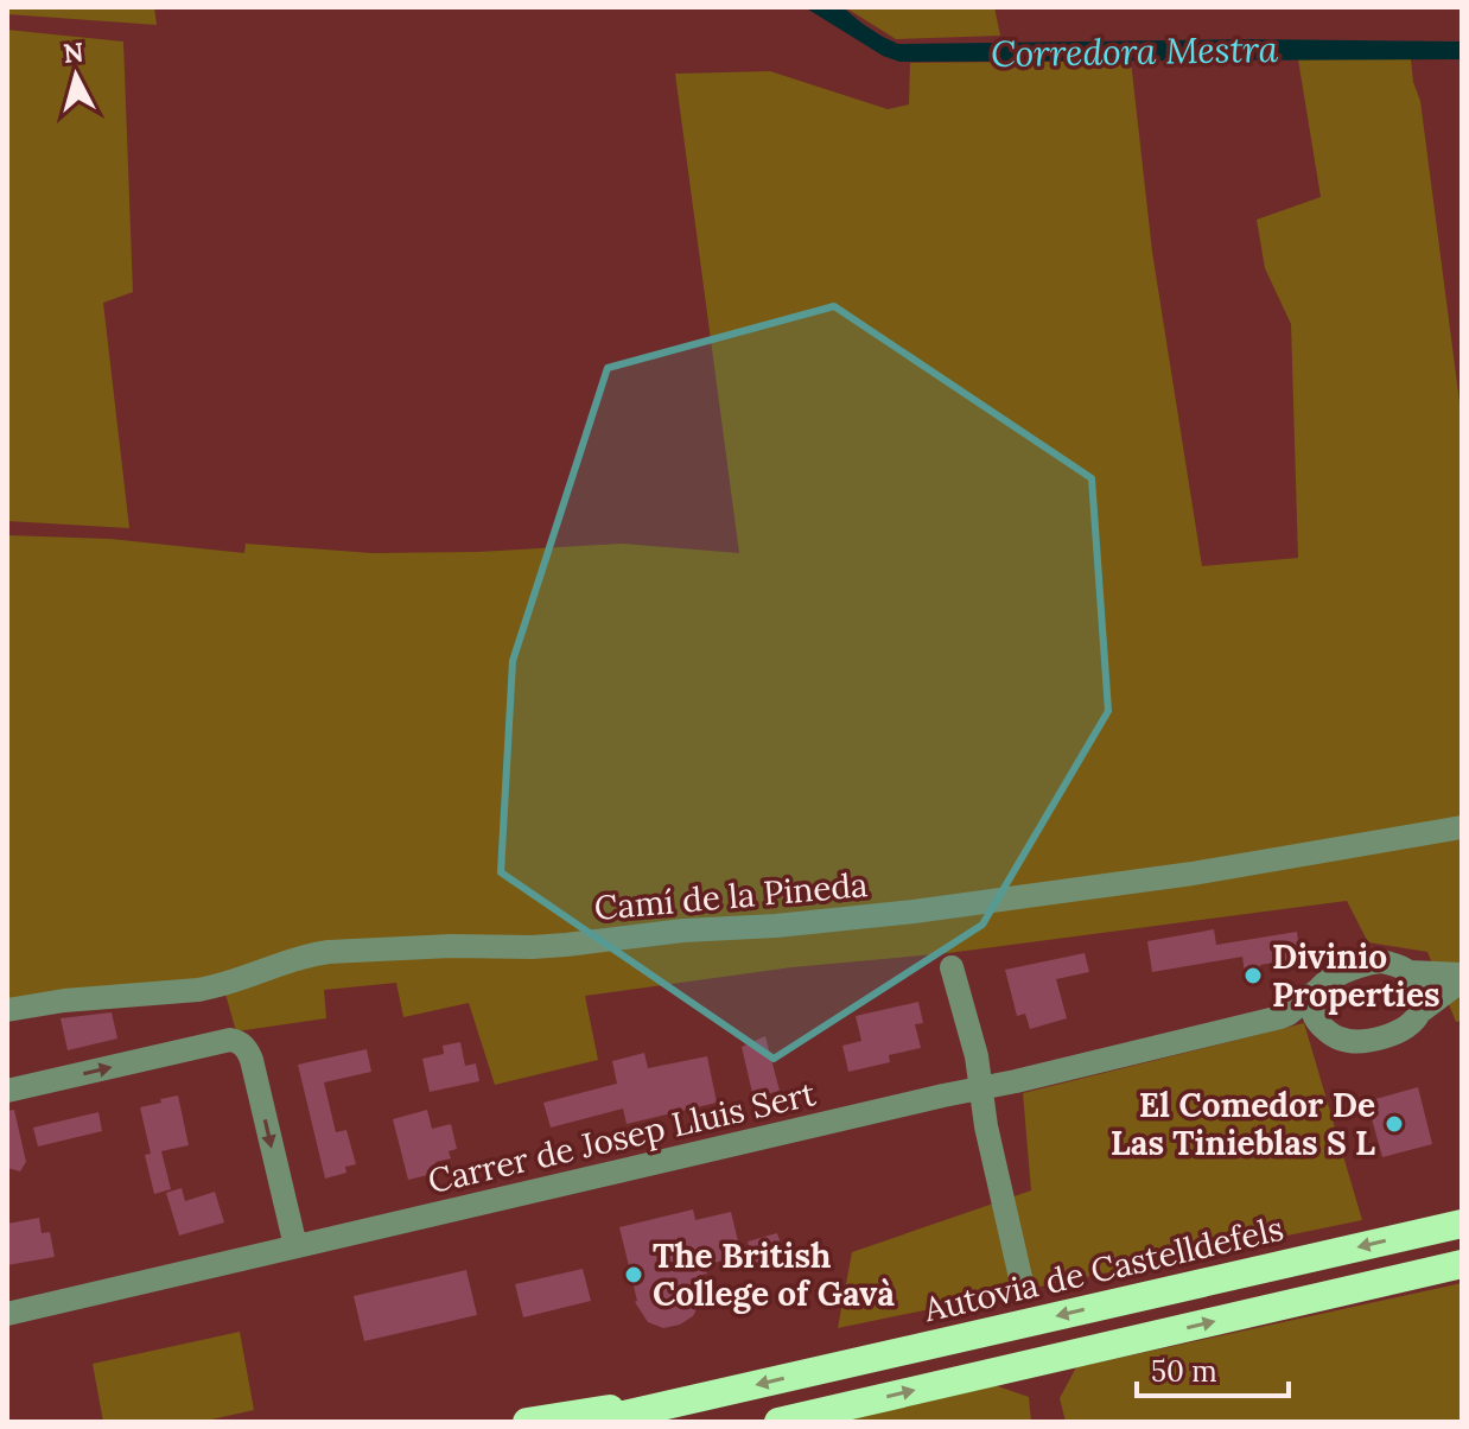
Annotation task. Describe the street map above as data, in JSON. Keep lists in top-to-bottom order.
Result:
{
  "streets": {
    "highway": ["Autovia de Castelldefels"],
    "street": ["Camí de la Pineda", "Carrer de Josep Lluis Sert"]
  },
  "water": ["Corredora Mestra"],
  "places": ["Divinio Properties", "El Comedor De Las Tinieblas S L", "The British College of Gavà"],
  "scale_bar": "50 m",
  "north": "top"
}
